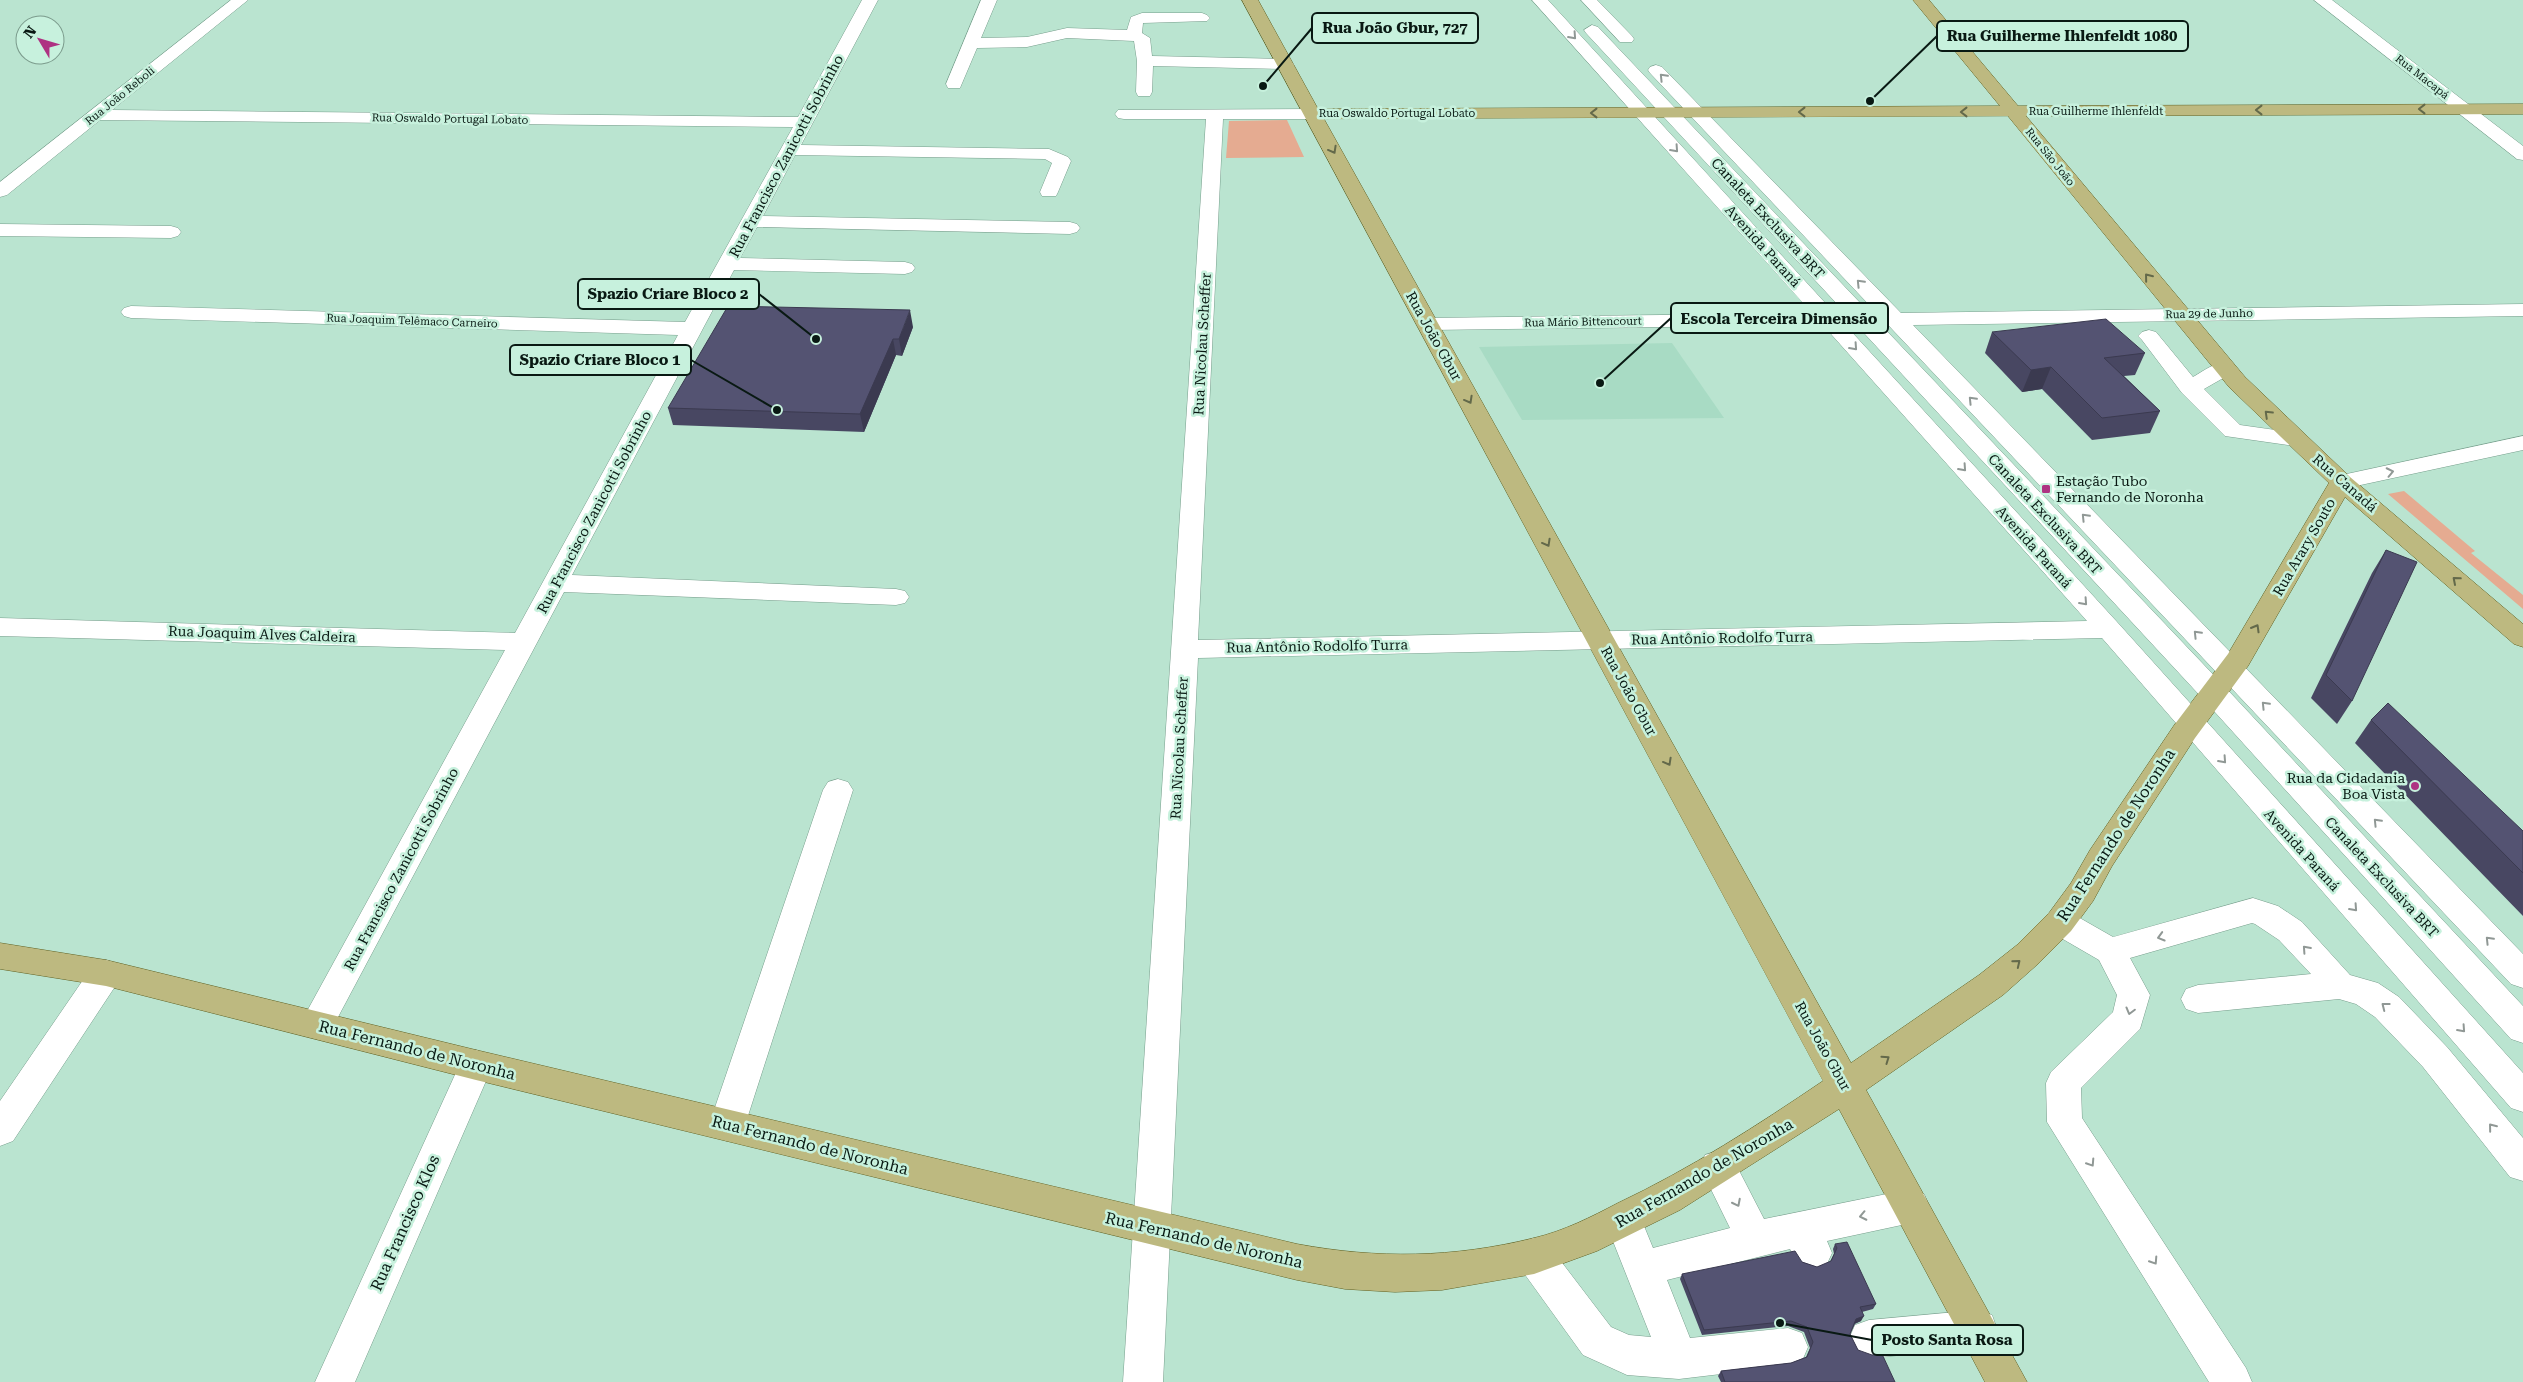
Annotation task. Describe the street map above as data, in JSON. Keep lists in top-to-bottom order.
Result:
{
  "streets": {
    "main road": [
      "Rua Guilherme Ihlenfeldt",
      "Rua Oswaldo Portugal Lobato",
      "Rua São João",
      "Rua João Gbur",
      "Rua Canadá",
      "Rua Arary Souto",
      "Rua Fernando de Noronha"
    ],
    "street": [
      "Rua Macapá",
      "Rua João Reboli",
      "Rua Francisco Zanicotti Sobrinho",
      "Canaleta Exclusiva BRT",
      "Avenida Paraná",
      "Rua 29 de Junho",
      "Rua Joaquim Telêmaco Carneiro",
      "Rua Mário Bittencourt",
      "Rua Nicolau Scheffer",
      "Rua Joaquim Alves Caldeira",
      "Rua Antônio Rodolfo Turra",
      "Rua Francisco Klos"
    ]
  },
  "crossings": [
    ["Rua Macapá", "Rua Guilherme Ihlenfeldt"],
    ["Rua João Reboli", "Rua Oswaldo Portugal Lobato"],
    ["Rua Guilherme Ihlenfeldt", "Rua Oswaldo Portugal Lobato"],
    ["Rua Guilherme Ihlenfeldt", "Rua São João"],
    ["Rua Guilherme Ihlenfeldt", "Canaleta Exclusiva BRT"],
    ["Rua Oswaldo Portugal Lobato", "Rua Francisco Zanicotti Sobrinho"],
    ["Rua Oswaldo Portugal Lobato", "Canaleta Exclusiva BRT"],
    ["Rua Oswaldo Portugal Lobato", "Avenida Paraná"],
    ["Rua Oswaldo Portugal Lobato", "Rua João Gbur"],
    ["Rua Oswaldo Portugal Lobato", "Rua Nicolau Scheffer"],
    ["Rua Francisco Zanicotti Sobrinho", "Rua Joaquim Telêmaco Carneiro"],
    ["Rua Francisco Zanicotti Sobrinho", "Rua Joaquim Alves Caldeira"],
    ["Rua Francisco Zanicotti Sobrinho", "Rua Fernando de Noronha"],
    ["Rua São João", "Rua 29 de Junho"],
    ["Rua São João", "Rua Canadá"],
    ["Canaleta Exclusiva BRT", "Rua Arary Souto"],
    ["Canaleta Exclusiva BRT", "Rua Fernando de Noronha"],
    ["Avenida Paraná", "Rua Mário Bittencourt"],
    ["Avenida Paraná", "Rua Antônio Rodolfo Turra"],
    ["Avenida Paraná", "Rua Fernando de Noronha"],
    ["Rua 29 de Junho", "Rua Canadá"],
    ["Rua Mário Bittencourt", "Rua João Gbur"],
    ["Rua João Gbur", "Rua Antônio Rodolfo Turra"],
    ["Rua João Gbur", "Rua Fernando de Noronha"],
    ["Rua Nicolau Scheffer", "Rua Antônio Rodolfo Turra"],
    ["Rua Nicolau Scheffer", "Rua Fernando de Noronha"],
    ["Rua Canadá", "Rua Arary Souto"],
    ["Rua Arary Souto", "Rua Fernando de Noronha"],
    ["Rua Fernando de Noronha", "Rua Francisco Klos"]
  ],
  "one_way": [
    "Rua Guilherme Ihlenfeldt",
    "Rua São João",
    "Rua João Gbur",
    "Rua Canadá",
    "Rua Arary Souto"
  ],
  "places": {
    "other": [
      "Rua João Gbur, 727",
      "Rua Guilherme Ihlenfeldt 1080",
      "Spazio Criare Bloco 2",
      "Escola Terceira Dimensão",
      "Spazio Criare Bloco 1",
      "Rua da Cidadania Boa Vista",
      "Posto Santa Rosa"
    ],
    "transit": ["Estação Tubo Fernando de Noronha"]
  },
  "north": "top left"
}
